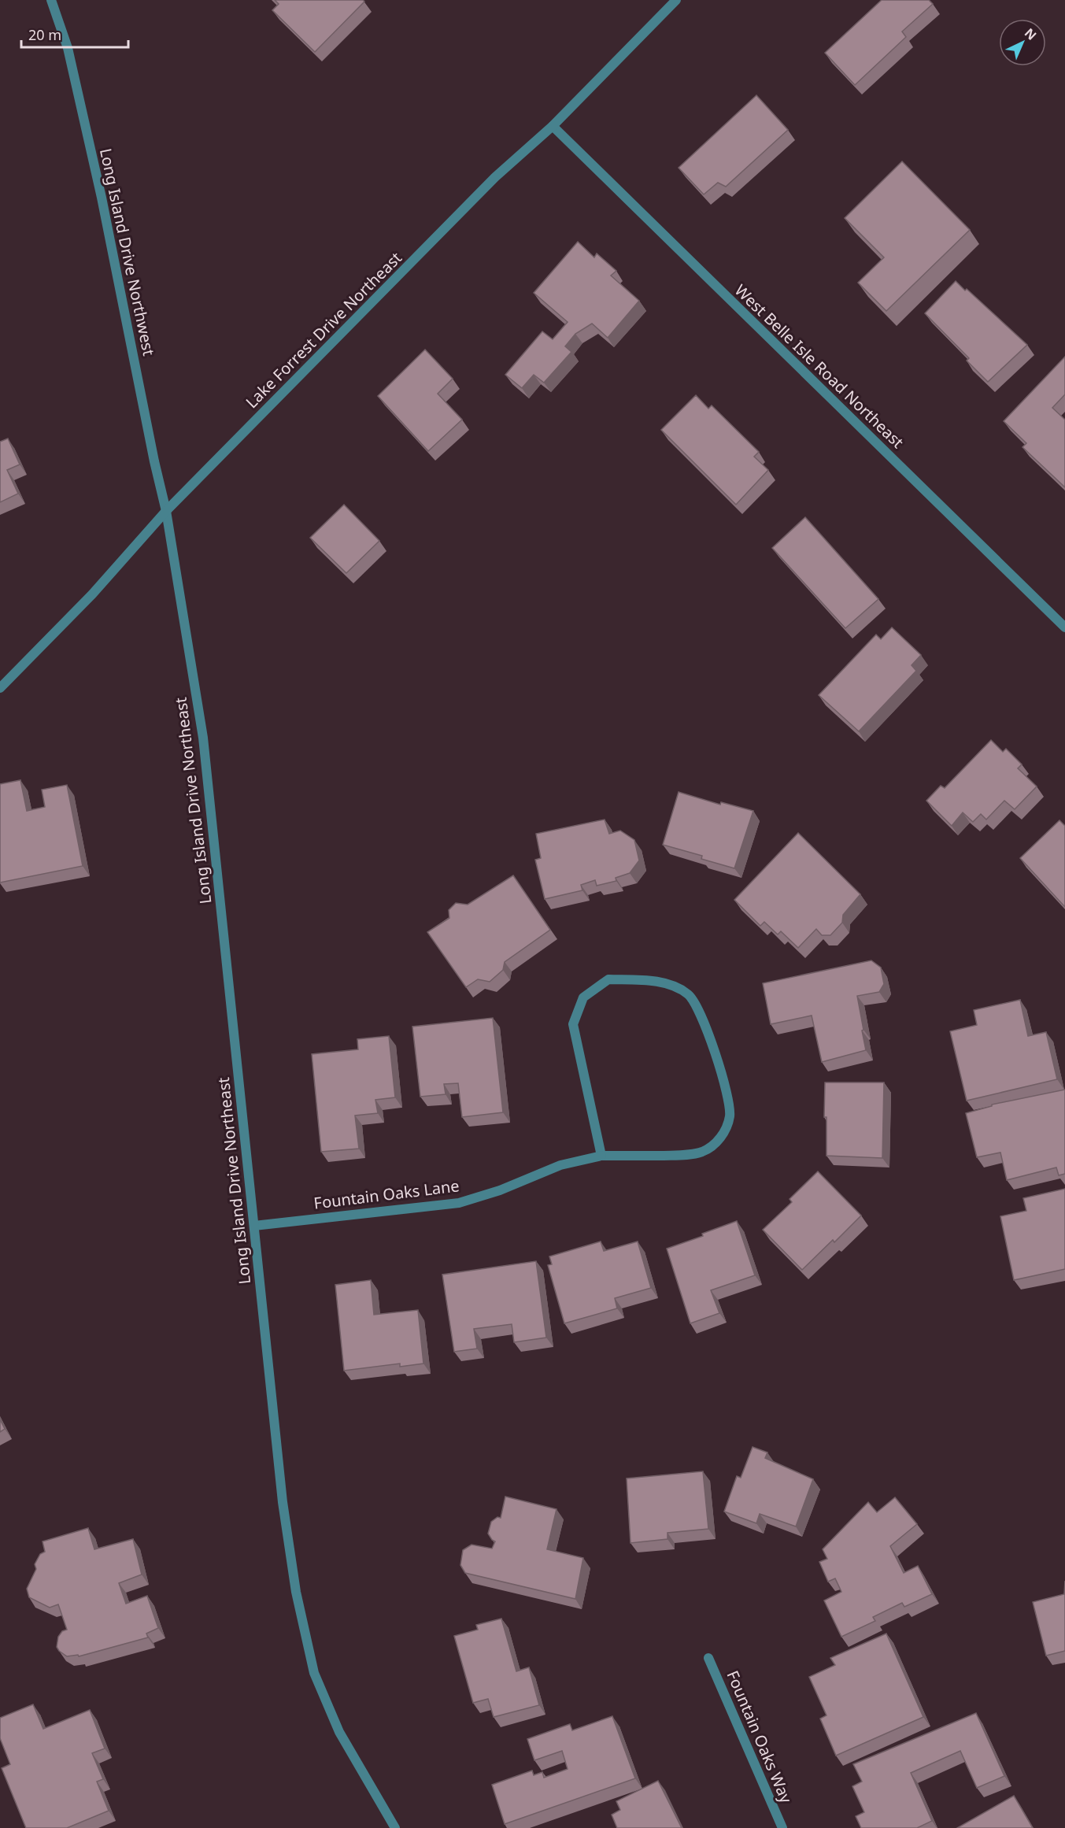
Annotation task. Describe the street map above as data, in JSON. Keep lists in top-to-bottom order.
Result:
{
  "streets": {
    "street": [
      "Long Island Drive Northwest",
      "Lake Forrest Drive Northeast",
      "West Belle Isle Road Northeast",
      "Long Island Drive Northeast",
      "Fountain Oaks Lane",
      "Fountain Oaks Way"
    ]
  },
  "crossings": [
    ["Long Island Drive Northwest", "Lake Forrest Drive Northeast"],
    ["Long Island Drive Northwest", "Long Island Drive Northeast"],
    ["Lake Forrest Drive Northeast", "West Belle Isle Road Northeast"],
    ["Lake Forrest Drive Northeast", "Long Island Drive Northeast"],
    ["Long Island Drive Northeast", "Fountain Oaks Lane"]
  ],
  "scale_bar": "20 m",
  "north": "top right"
}
